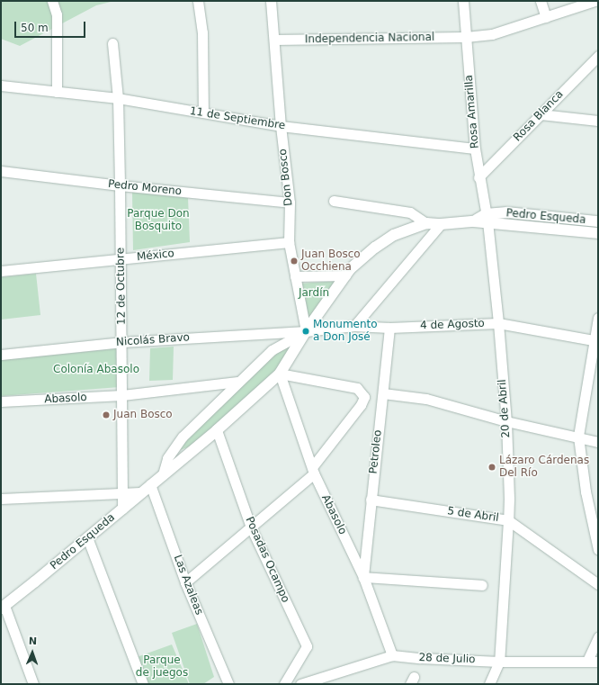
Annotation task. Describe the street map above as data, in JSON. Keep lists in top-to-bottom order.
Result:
{
  "streets": {
    "street": [
      "Independencia Nacional",
      "Rosa Amarilla",
      "Rosa Blanca",
      "11 de Septiembre",
      "Don Bosco",
      "Pedro Moreno",
      "Pedro Esqueda",
      "México",
      "12 de Octubre",
      "4 de Agosto",
      "Nicolás Bravo",
      "Abasolo",
      "20 de Abril",
      "Petroleo",
      "5 de Abril",
      "Posadas Ocampo",
      "Las Azaleas",
      "28 de Julio"
    ]
  },
  "crossings": [
    ["Independencia Nacional", "Rosa Amarilla"],
    ["Independencia Nacional", "Don Bosco"],
    ["Rosa Amarilla", "Rosa Blanca"],
    ["Rosa Amarilla", "11 de Septiembre"],
    ["Rosa Amarilla", "Pedro Esqueda"],
    ["Rosa Amarilla", "20 de Abril"],
    ["11 de Septiembre", "Don Bosco"],
    ["11 de Septiembre", "12 de Octubre"],
    ["Don Bosco", "Pedro Moreno"],
    ["Don Bosco", "Pedro Esqueda"],
    ["Don Bosco", "México"],
    ["Don Bosco", "4 de Agosto"],
    ["Don Bosco", "Nicolás Bravo"],
    ["Pedro Moreno", "12 de Octubre"],
    ["Pedro Esqueda", "12 de Octubre"],
    ["Pedro Esqueda", "4 de Agosto"],
    ["Pedro Esqueda", "Nicolás Bravo"],
    ["Pedro Esqueda", "Abasolo"],
    ["Pedro Esqueda", "20 de Abril"],
    ["Pedro Esqueda", "Posadas Ocampo"],
    ["Pedro Esqueda", "Las Azaleas"],
    ["México", "12 de Octubre"],
    ["12 de Octubre", "Nicolás Bravo"],
    ["12 de Octubre", "Abasolo"],
    ["4 de Agosto", "Nicolás Bravo"],
    ["4 de Agosto", "20 de Abril"],
    ["4 de Agosto", "Petroleo"],
    ["Abasolo", "Petroleo"],
    ["Abasolo", "28 de Julio"],
    ["20 de Abril", "5 de Abril"],
    ["20 de Abril", "28 de Julio"],
    ["Petroleo", "5 de Abril"]
  ],
  "parks": [
    "Parque Don Bosquito",
    "Jardín",
    "Colonía Abasolo",
    "Parque de juegos"
  ],
  "places": [
    "Juan Bosco Occhiena",
    "Monumento a Don José",
    "Juan Bosco",
    "Lázaro Cárdenas Del Río"
  ],
  "scale_bar": "50 m",
  "north": "top"
}
